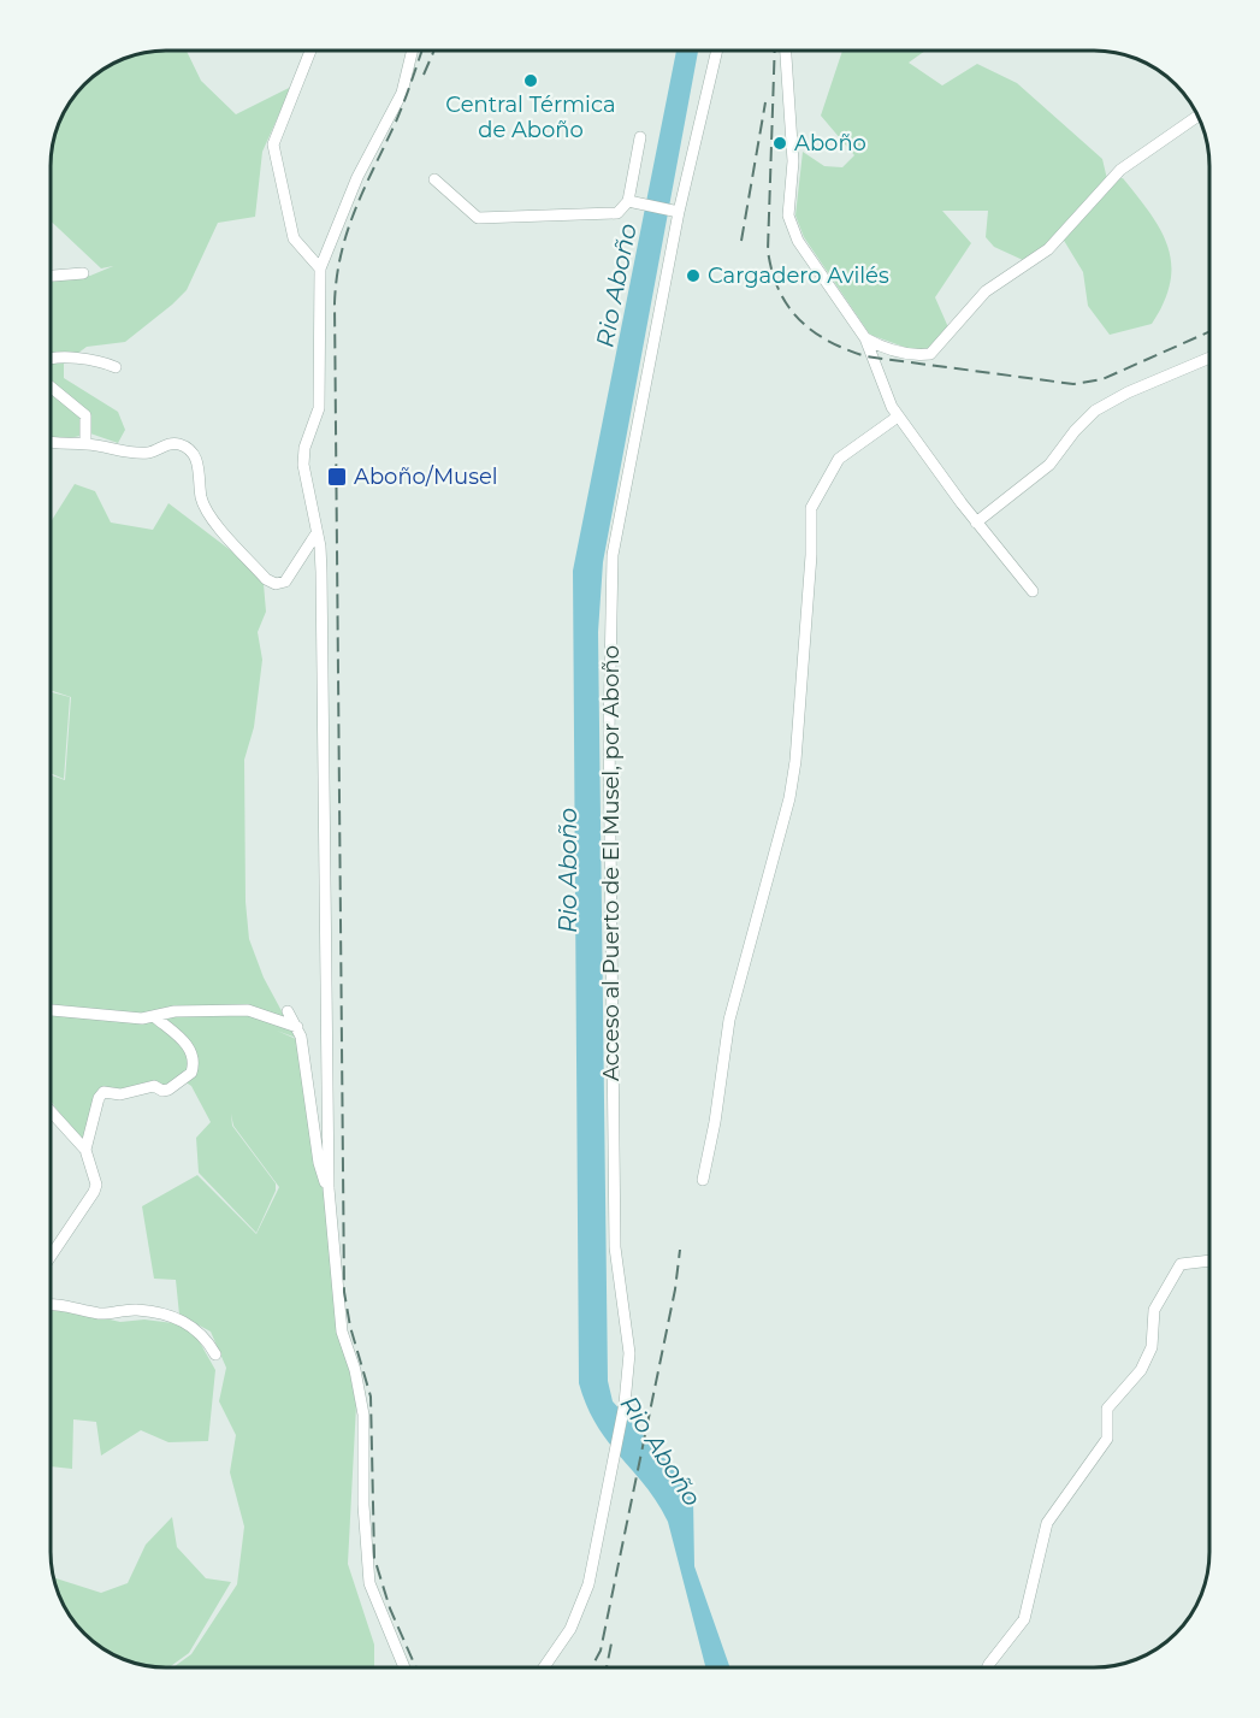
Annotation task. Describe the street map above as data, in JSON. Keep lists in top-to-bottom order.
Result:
{
  "streets": {
    "street": ["Acceso al Puerto de El Musel, por Aboño"]
  },
  "water": ["Rio Aboño"],
  "places": {
    "other": ["Central Térmica de Aboño", "Aboño", "Cargadero Avilés"],
    "transit": ["Aboño/Musel"]
  }
}
